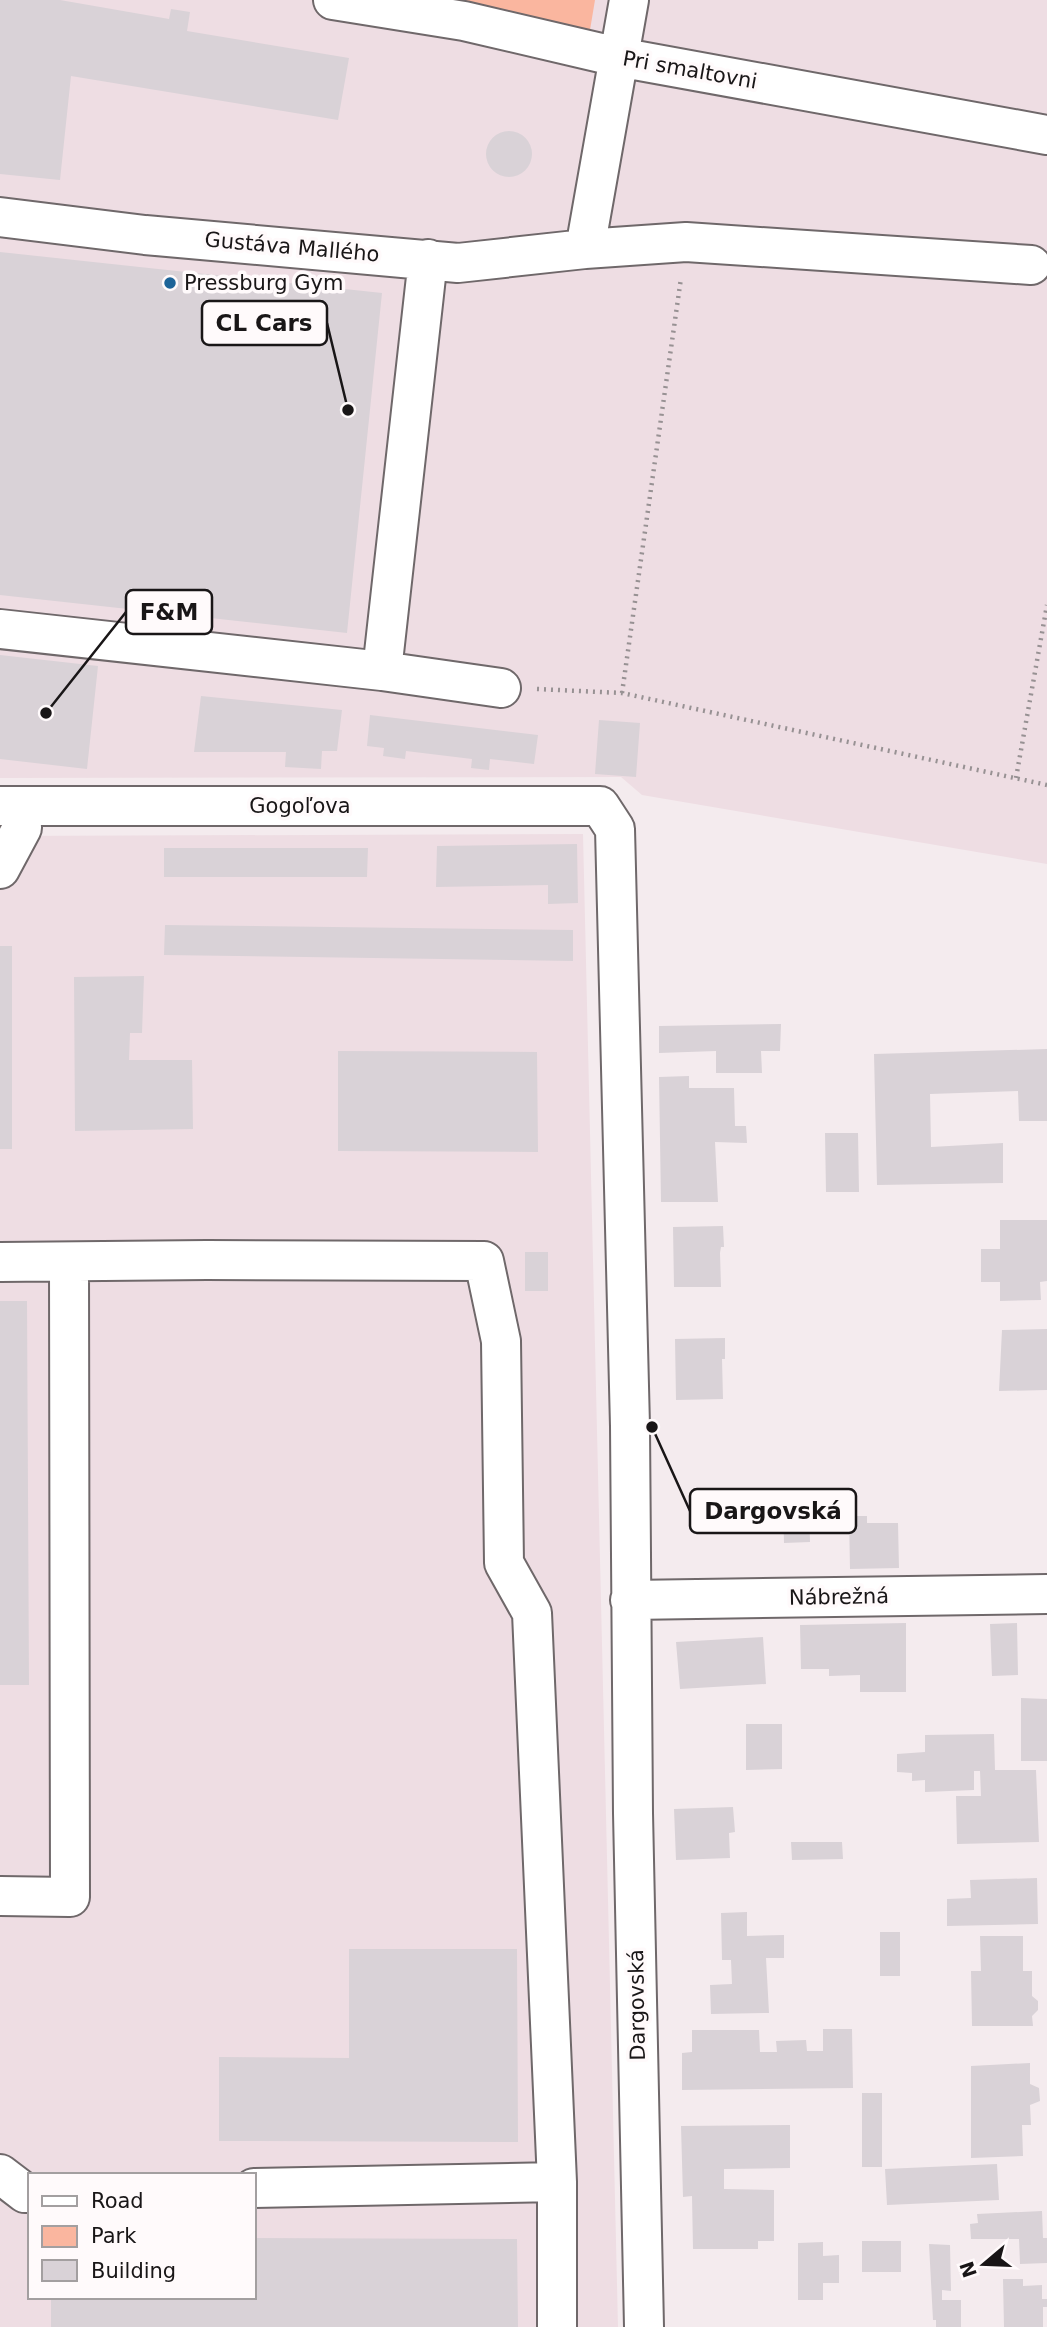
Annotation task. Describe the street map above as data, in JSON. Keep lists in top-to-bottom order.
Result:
{
  "streets": {
    "street": [
      "Pri smaltovni",
      "Gustáva Mallého",
      "Gogoľova",
      "Nábrežná",
      "Dargovská"
    ]
  },
  "crossings": [
    ["Gogoľova", "Dargovská"],
    ["Nábrežná", "Dargovská"]
  ],
  "places": [
    "Pressburg Gym",
    "CL Cars",
    "F&M",
    "Dargovská"
  ],
  "legend": ["Road", "Park", "Building"],
  "north": "left"
}
